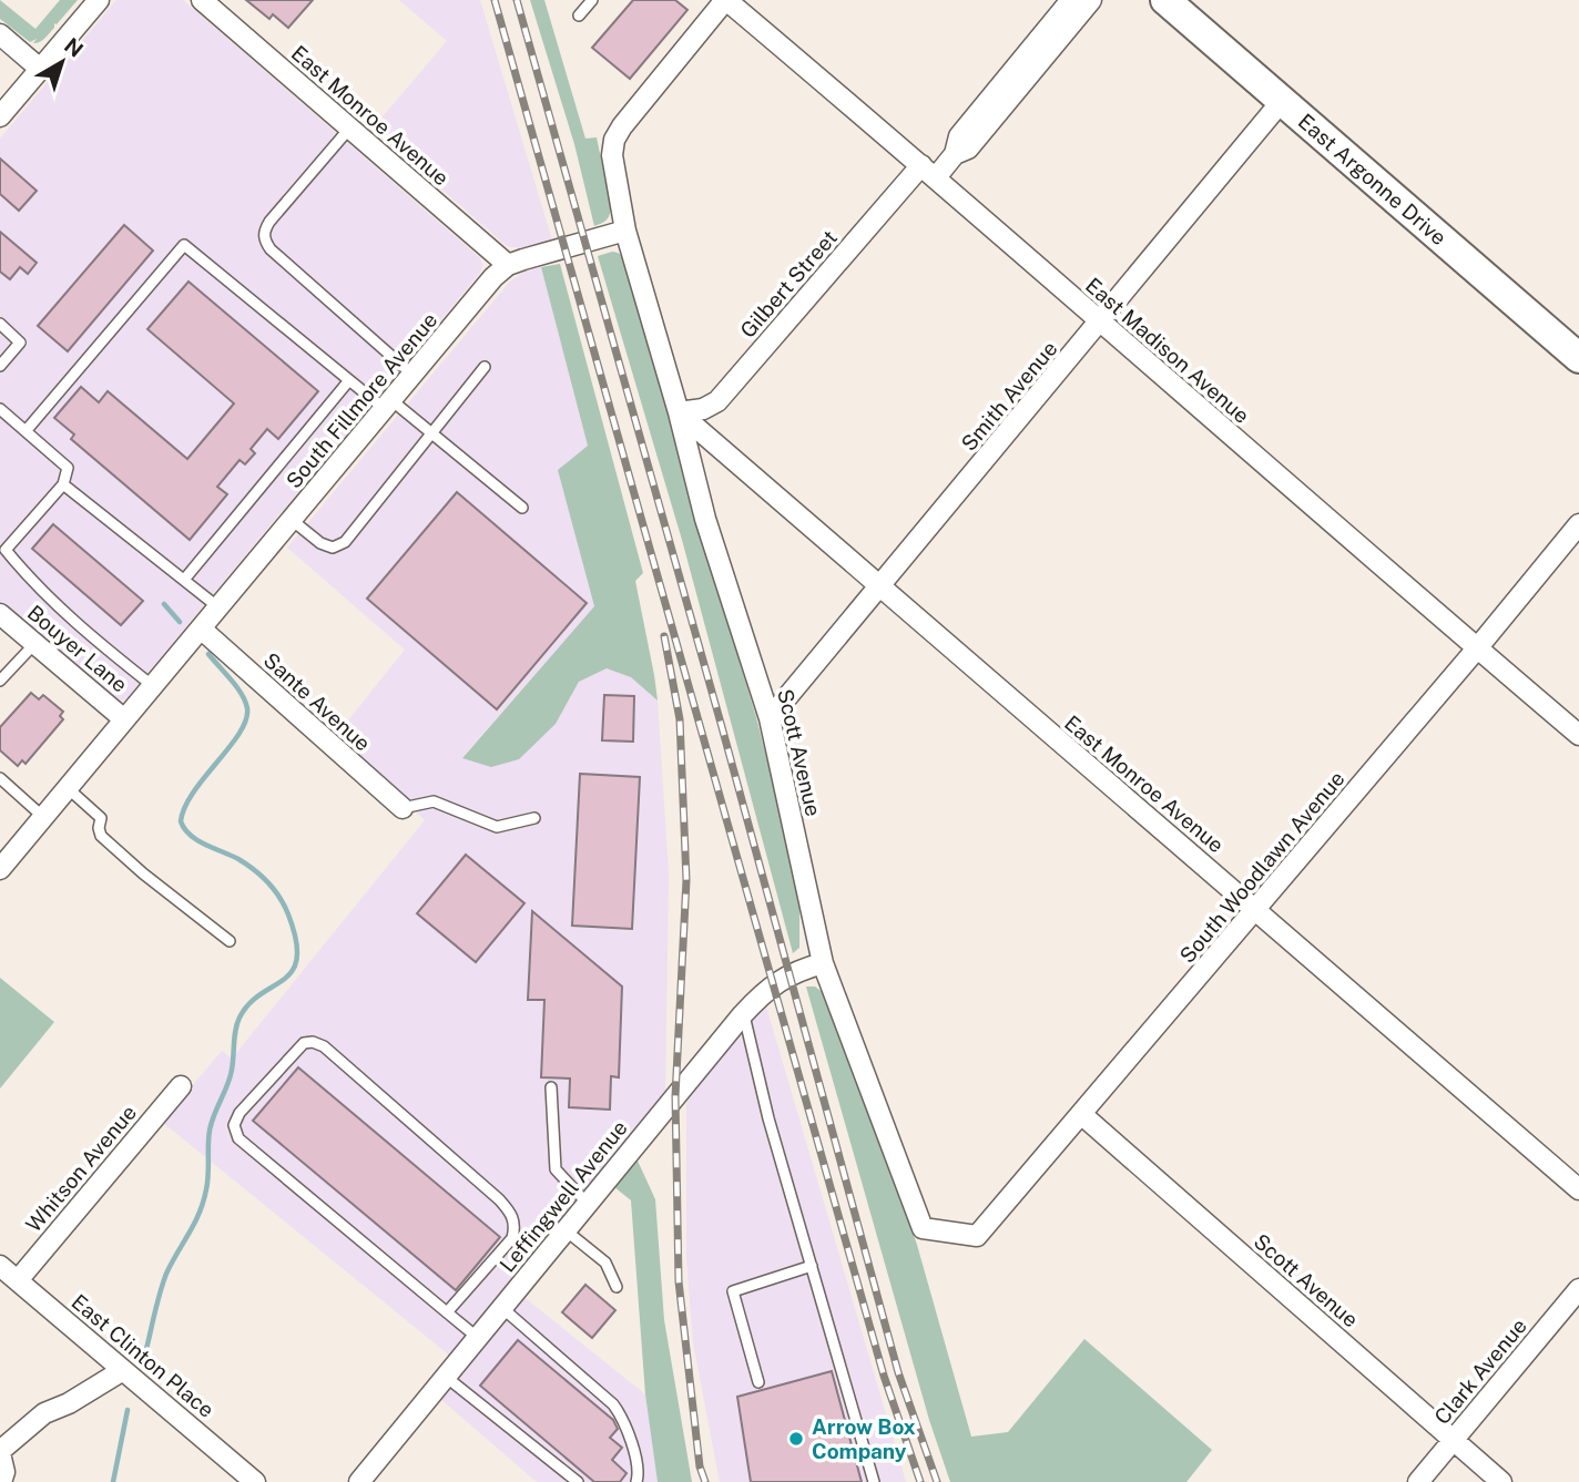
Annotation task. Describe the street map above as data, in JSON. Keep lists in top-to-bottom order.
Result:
{
  "streets": {
    "street": [
      "East Monroe Avenue",
      "East Argonne Drive",
      "Gilbert Street",
      "East Madison Avenue",
      "Smith Avenue",
      "South Fillmore Avenue",
      "Bouyer Lane",
      "Sante Avenue",
      "Scott Avenue",
      "South Woodlawn Avenue",
      "Whitson Avenue",
      "Leffingwell Avenue",
      "East Clinton Place",
      "Clark Avenue"
    ]
  },
  "crossings": [
    ["East Monroe Avenue", "Gilbert Street"],
    ["East Monroe Avenue", "Smith Avenue"],
    ["East Monroe Avenue", "South Fillmore Avenue"],
    ["East Monroe Avenue", "Scott Avenue"],
    ["East Monroe Avenue", "South Woodlawn Avenue"],
    ["East Argonne Drive", "Smith Avenue"],
    ["Gilbert Street", "East Madison Avenue"],
    ["Gilbert Street", "Scott Avenue"],
    ["East Madison Avenue", "Smith Avenue"],
    ["East Madison Avenue", "South Woodlawn Avenue"],
    ["Smith Avenue", "Scott Avenue"],
    ["South Fillmore Avenue", "Bouyer Lane"],
    ["South Fillmore Avenue", "Sante Avenue"],
    ["South Fillmore Avenue", "Scott Avenue"],
    ["Scott Avenue", "South Woodlawn Avenue"],
    ["Scott Avenue", "Leffingwell Avenue"],
    ["Scott Avenue", "Clark Avenue"],
    ["Whitson Avenue", "East Clinton Place"]
  ],
  "places": ["Arrow Box Company"],
  "north": "top right"
}
